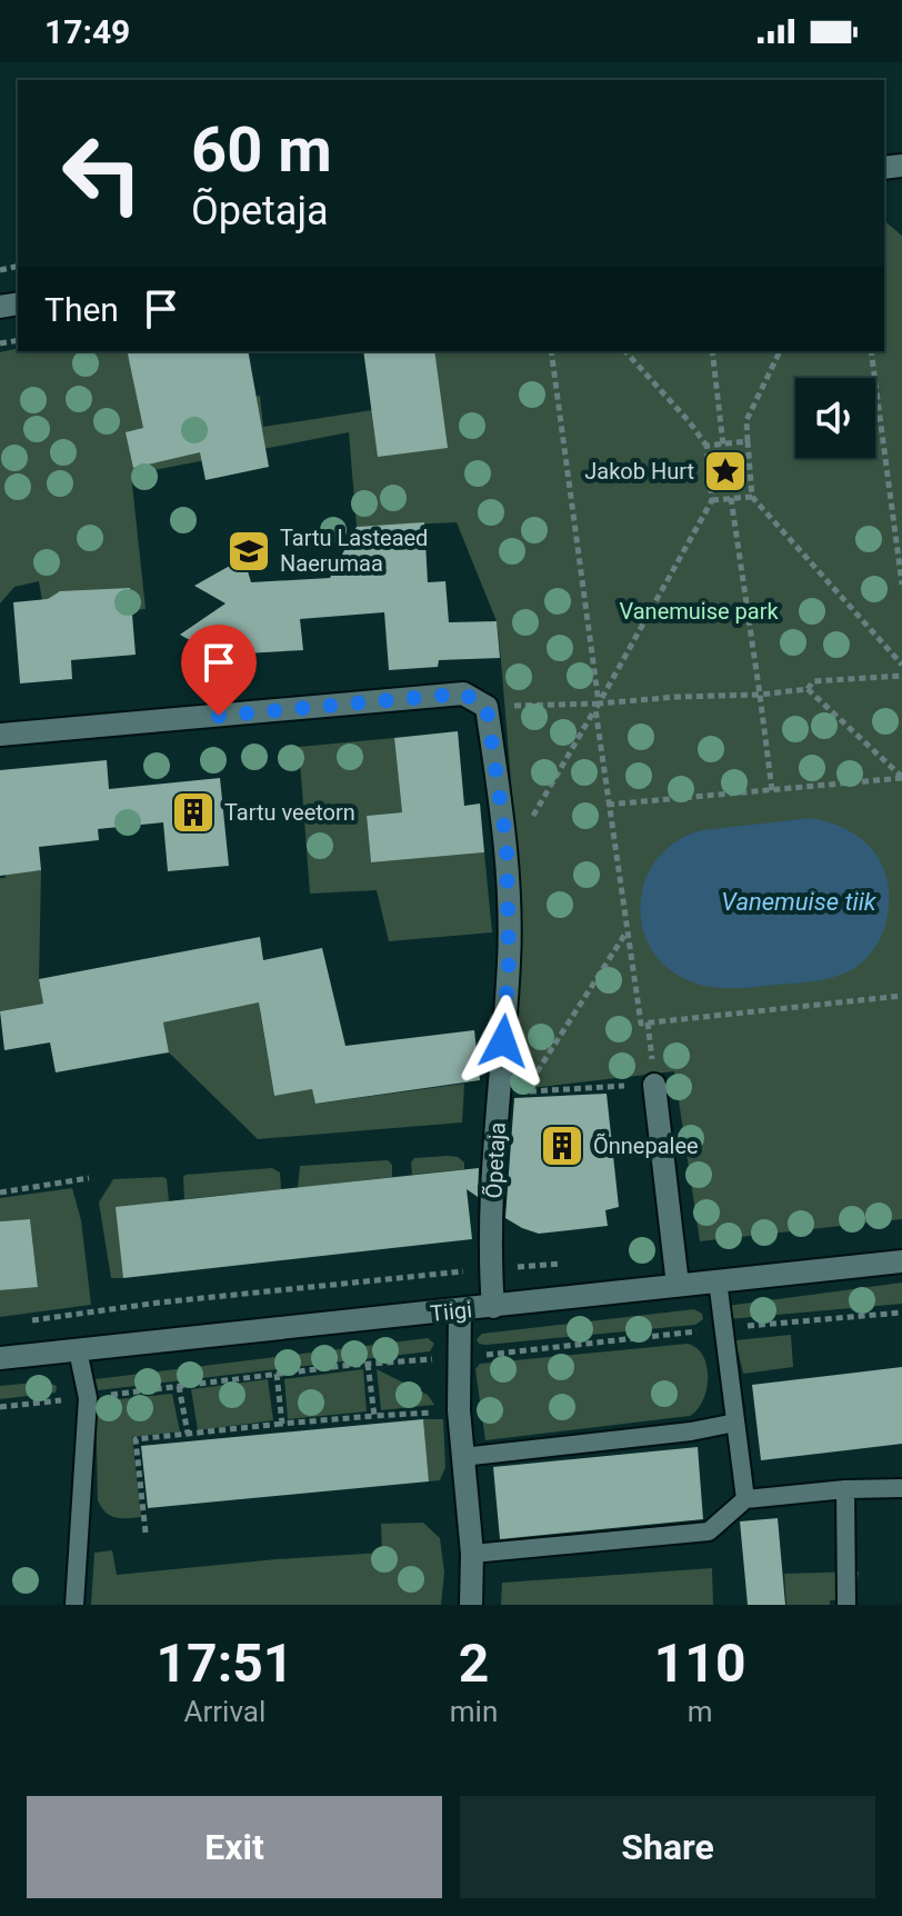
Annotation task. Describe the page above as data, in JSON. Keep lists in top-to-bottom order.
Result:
{
  "streets": {
    "street": ["Õpetaja", "Tiigi"]
  },
  "crossings": [
    ["Õpetaja", "Tiigi"]
  ],
  "water": ["Vanemuise tiik"],
  "parks": ["Vanemuise park"],
  "places": {
    "place": ["Jakob Hurt"],
    "school or university": ["Tartu Lasteaed Naerumaa"],
    "building": ["Tartu veetorn", "Õnnepalee"]
  },
  "page": {
    "status": "17:49",
    "turn": ["60 m", "Õpetaja"],
    "then": "Then",
    "eta": [
      "17:51",
      "Arrival",
      "2",
      "min",
      "110",
      "m"
    ],
    "buttons": ["Exit", "Share"]
  }
}
